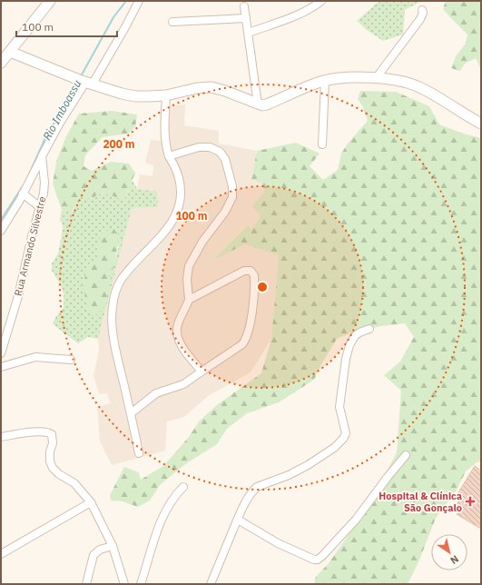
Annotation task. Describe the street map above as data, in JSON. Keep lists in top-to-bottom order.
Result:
{
  "streets": {
    "street": ["Rua Armando Silvestre"]
  },
  "water": ["Rio Imboassu"],
  "places": {
    "health": ["Hospital & Clínica São Gonçalo"]
  },
  "scale_bar": "100 m",
  "north": "bottom right",
  "rings": ["200 m", "100 m"]
}
